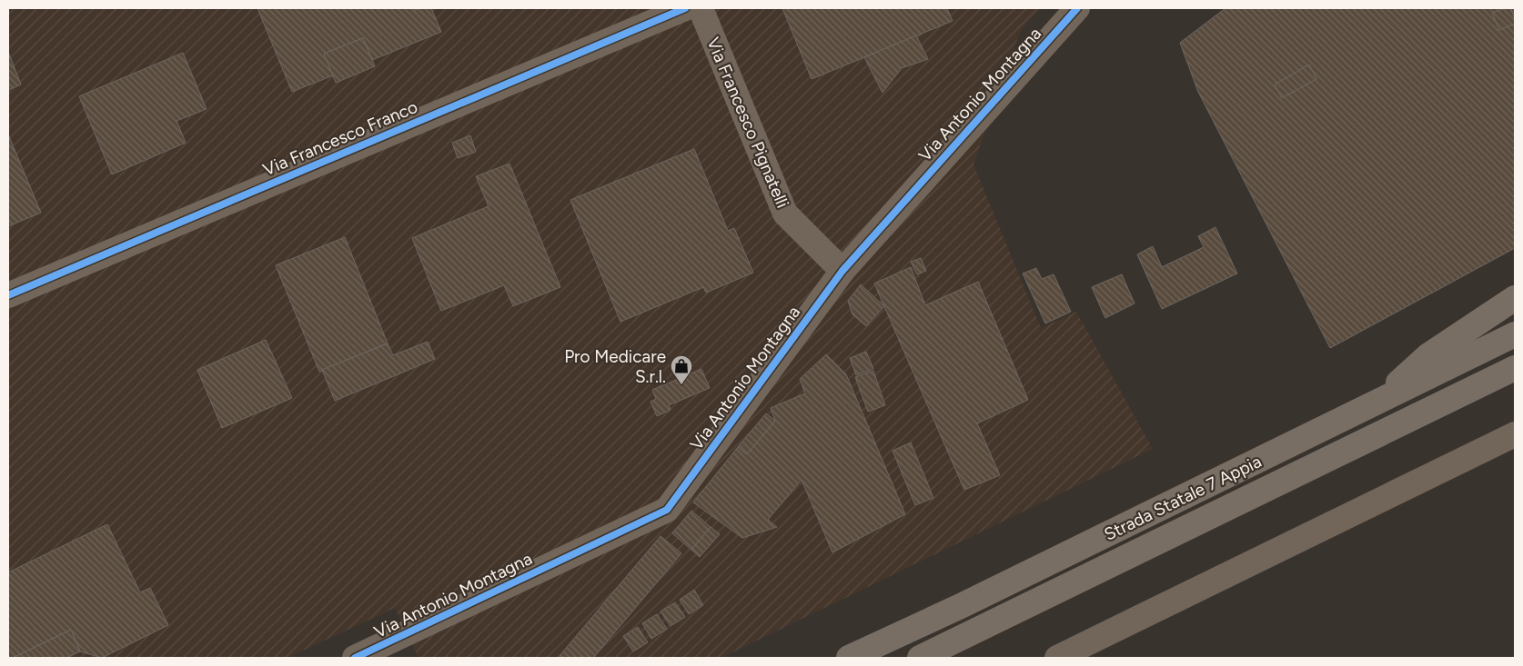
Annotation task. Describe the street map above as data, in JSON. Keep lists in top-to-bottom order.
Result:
{
  "streets": {
    "highway": ["Strada Statale 7 Appia"],
    "street": ["Via Antonio Montagna", "Via Francesco Pignatelli", "Via Francesco Franco"]
  },
  "crossings": [
    ["Via Antonio Montagna", "Via Francesco Pignatelli"]
  ],
  "places": {
    "shop": ["Pro Medicare S.r.l."]
  }
}
